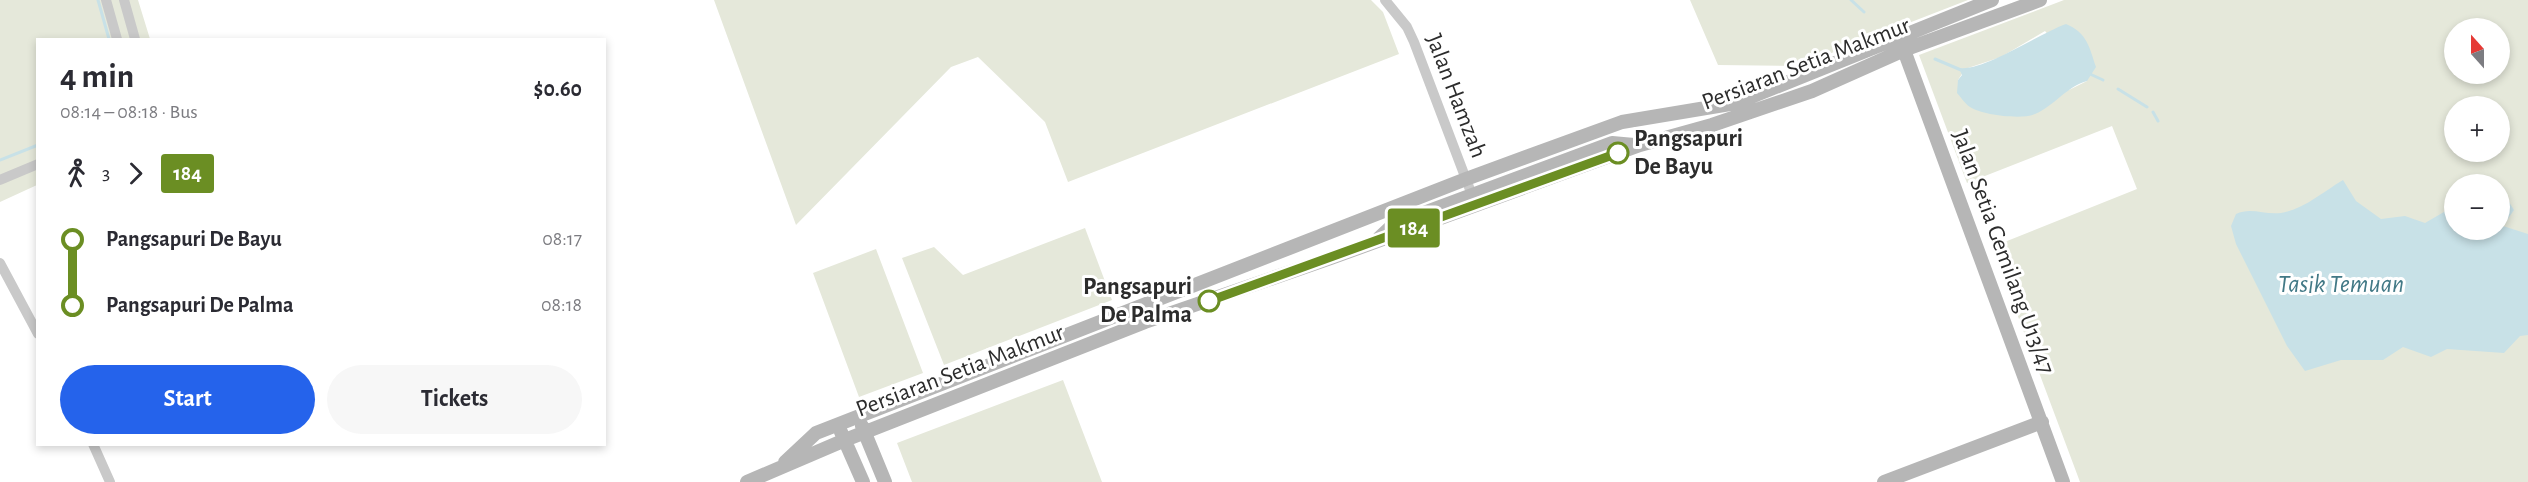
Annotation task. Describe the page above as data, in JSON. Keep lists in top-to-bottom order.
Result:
{
  "streets": {
    "street": ["Persiaran Setia Makmur", "Jalan Hamzah", "Jalan Setia Gemilang U13/47"]
  },
  "crossings": [
    ["Persiaran Setia Makmur", "Jalan Hamzah"],
    ["Persiaran Setia Makmur", "Jalan Setia Gemilang U13/47"]
  ],
  "water": ["Tasik Temuan"],
  "places": ["Pangsapuri De Bayu", "Pangsapuri De Palma"],
  "lines": ["bus line 184"],
  "north": "top",
  "page": {
    "on_map": "184",
    "map_buttons": ["+", "−"],
    "heading": ["4 min", "08:14 – 08:18 · Bus", "$0.60"],
    "legs": ["3", "184"],
    "list": [
      {
        "name": "Pangsapuri De Bayu",
        "value": "08:17"
      },
      {
        "name": "Pangsapuri De Palma",
        "value": "08:18"
      }
    ],
    "buttons": ["Start", "Tickets"]
  }
}
